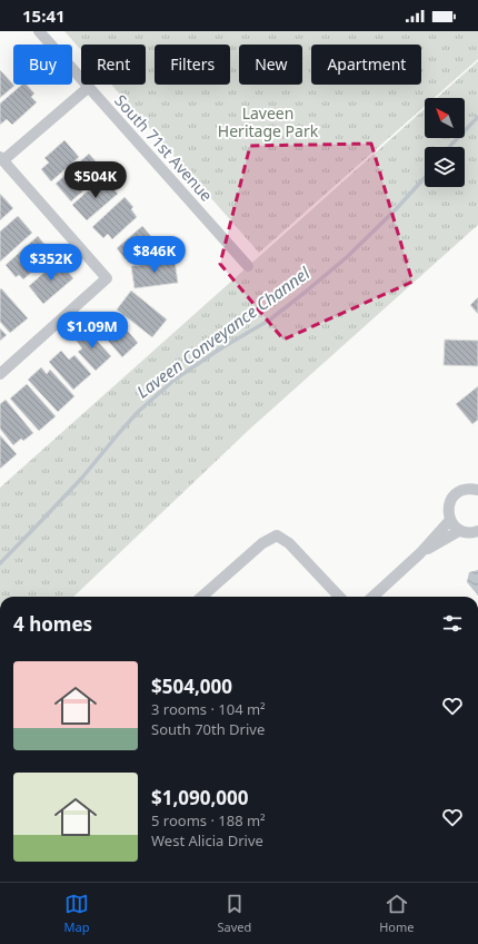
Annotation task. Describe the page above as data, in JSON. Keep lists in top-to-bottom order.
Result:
{
  "streets": {
    "street": ["South 71st Avenue"]
  },
  "water": ["Laveen Conveyance Channel"],
  "parks": ["Laveen Heritage Park"],
  "north": "top left",
  "page": {
    "status": "15:41",
    "chip": [
      "Buy",
      "Rent",
      "Filters",
      "New",
      "Apartment"
    ],
    "price": [
      "$504K",
      "$846K",
      "$352K",
      "$1.09M"
    ],
    "heading": "4 homes",
    "list": [
      {
        "name": "$504,000",
        "note": "3 rooms · 104 m² · South 70th Drive"
      },
      {
        "name": "$1,090,000",
        "note": "5 rooms · 188 m² · West Alicia Drive"
      }
    ],
    "tabs": ["Map", "Saved", "Home"]
  }
}
